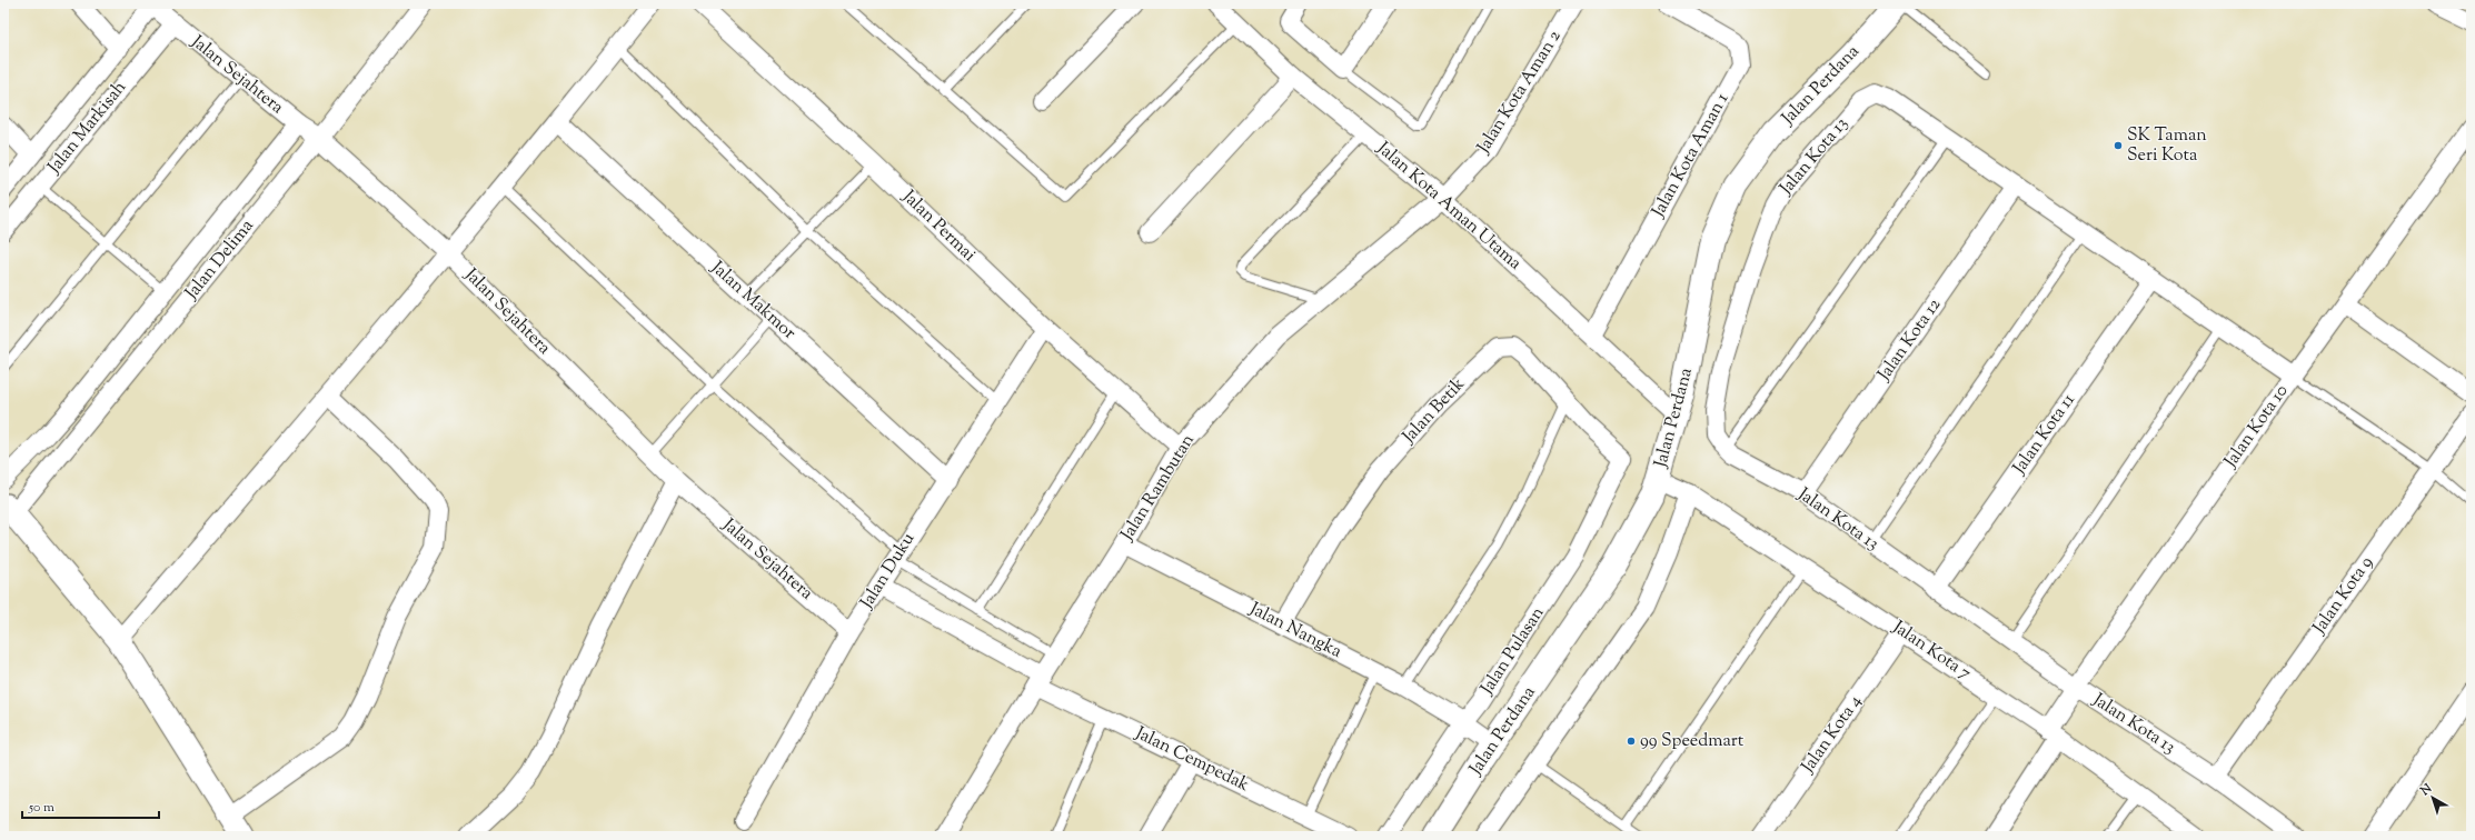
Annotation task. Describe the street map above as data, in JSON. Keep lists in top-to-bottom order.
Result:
{
  "streets": {
    "street": [
      "Jalan Sejahtera",
      "Jalan Perdana",
      "Jalan Kota Aman 2",
      "Jalan Markisah",
      "Jalan Kota Aman 1",
      "Jalan Kota 13",
      "Jalan Kota Aman Utama",
      "Jalan Permai",
      "Jalan Delima",
      "Jalan Makmor",
      "Jalan Kota 12",
      "Jalan Betik",
      "Jalan Kota 10",
      "Jalan Kota 11",
      "Jalan Rambutan",
      "Jalan Duku",
      "Jalan Kota 9",
      "Jalan Nangka",
      "Jalan Pulasan",
      "Jalan Kota 7",
      "Jalan Kota 4",
      "Jalan Cempedak"
    ]
  },
  "crossings": [
    ["Jalan Sejahtera", "Jalan Markisah"],
    ["Jalan Sejahtera", "Jalan Delima"],
    ["Jalan Sejahtera", "Jalan Duku"],
    ["Jalan Perdana", "Jalan Kota Aman Utama"],
    ["Jalan Perdana", "Jalan Nangka"],
    ["Jalan Perdana", "Jalan Kota 7"],
    ["Jalan Kota Aman 2", "Jalan Kota Aman Utama"],
    ["Jalan Kota Aman 2", "Jalan Rambutan"],
    ["Jalan Kota Aman 1", "Jalan Kota Aman Utama"],
    ["Jalan Kota 13", "Jalan Kota 12"],
    ["Jalan Kota 13", "Jalan Kota 10"],
    ["Jalan Kota 13", "Jalan Kota 11"],
    ["Jalan Kota 13", "Jalan Kota 9"],
    ["Jalan Kota Aman Utama", "Jalan Rambutan"],
    ["Jalan Permai", "Jalan Rambutan"],
    ["Jalan Permai", "Jalan Duku"],
    ["Jalan Makmor", "Jalan Duku"],
    ["Jalan Betik", "Jalan Nangka"],
    ["Jalan Betik", "Jalan Pulasan"],
    ["Jalan Kota 10", "Jalan Kota 7"],
    ["Jalan Rambutan", "Jalan Nangka"],
    ["Jalan Rambutan", "Jalan Cempedak"],
    ["Jalan Duku", "Jalan Cempedak"],
    ["Jalan Nangka", "Jalan Pulasan"],
    ["Jalan Kota 7", "Jalan Kota 4"]
  ],
  "places": ["SK Taman Seri Kota", "99 Speedmart"],
  "scale_bar": "50 m",
  "north": "top left"
}
